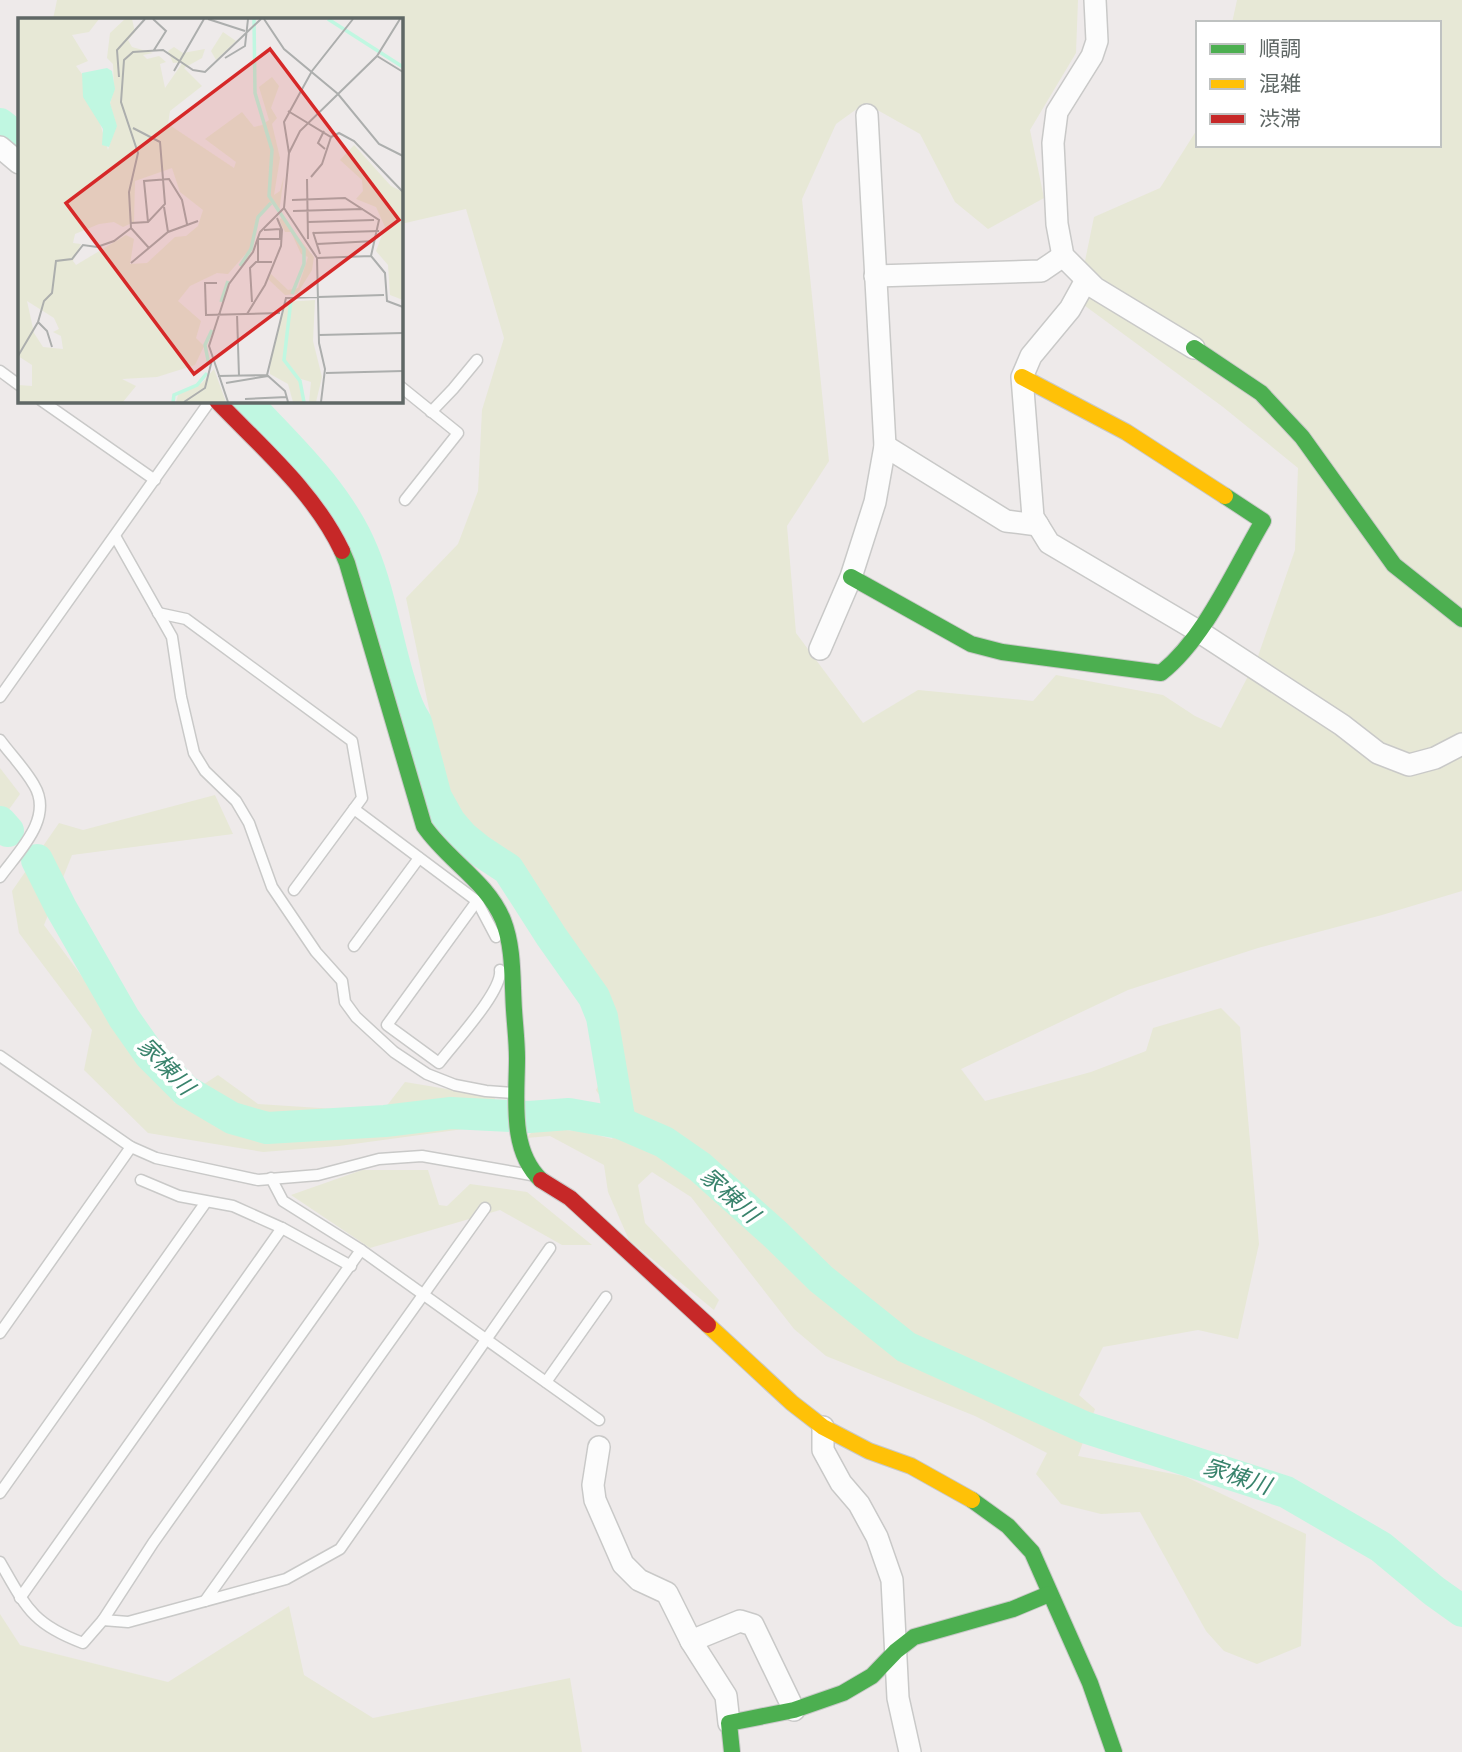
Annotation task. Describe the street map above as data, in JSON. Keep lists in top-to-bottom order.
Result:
{
  "water": ["家棟川"],
  "legend": ["順調", "混雑", "渋滞"]
}
